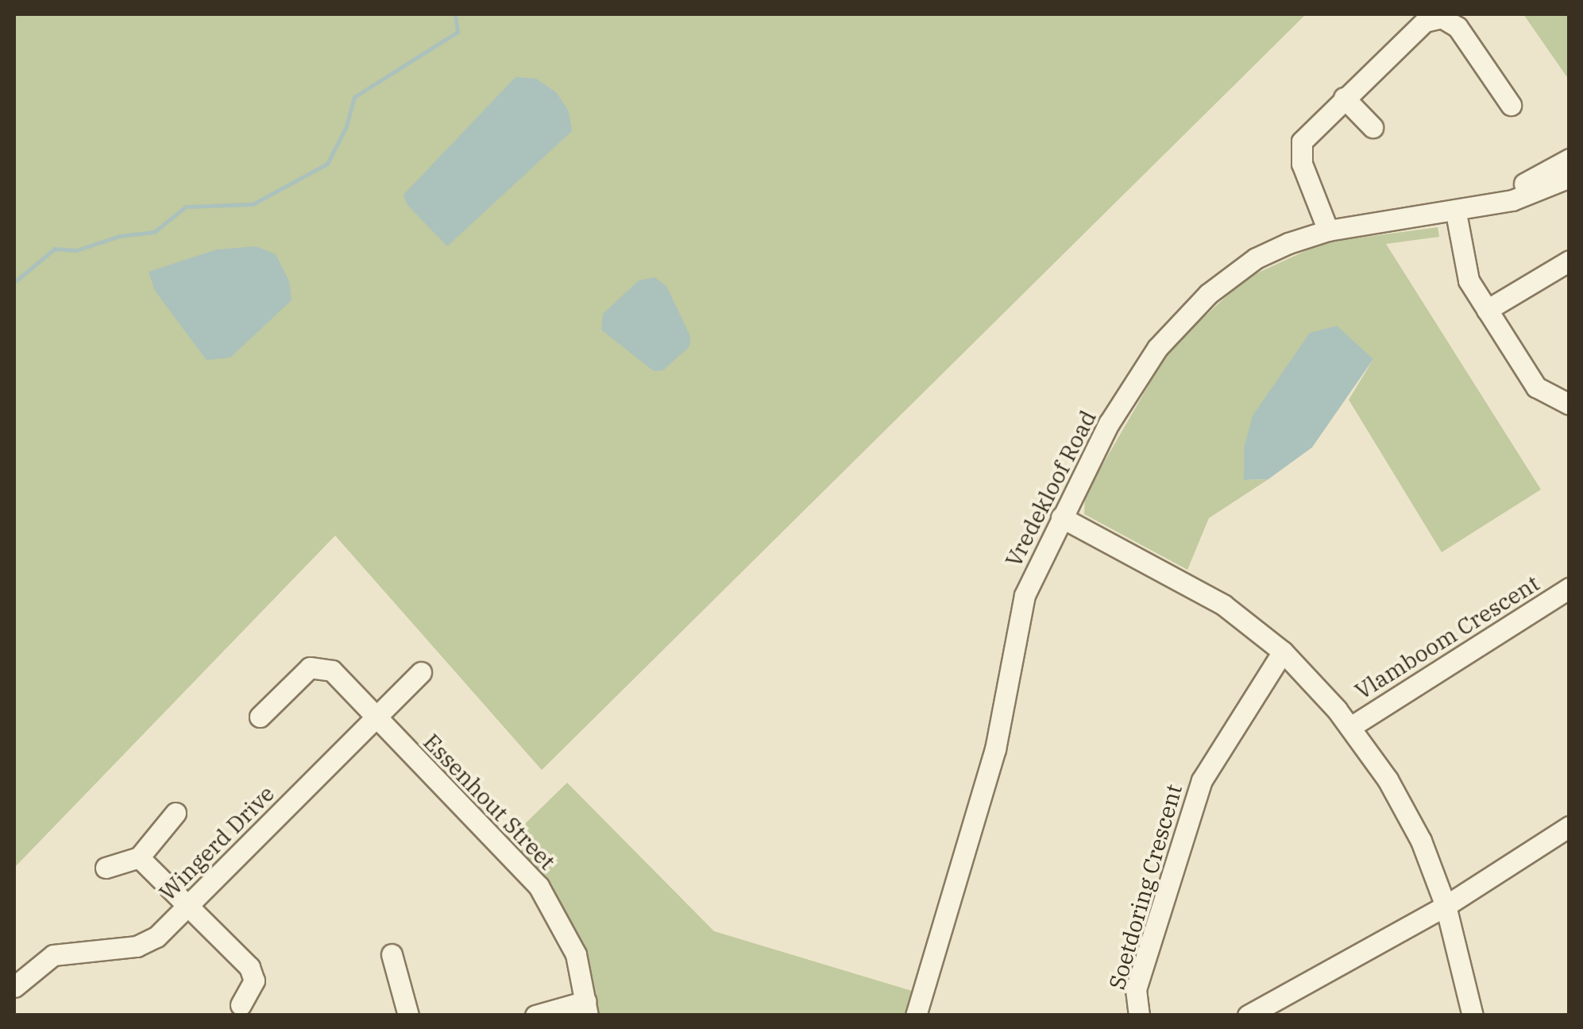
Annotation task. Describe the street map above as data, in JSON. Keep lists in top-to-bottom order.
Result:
{
  "streets": {
    "street": [
      "Vredekloof Road",
      "Vlamboom Crescent",
      "Essenhout Street",
      "Wingerd Drive",
      "Soetdoring Crescent"
    ]
  },
  "crossings": [
    ["Essenhout Street", "Wingerd Drive"]
  ]
}
